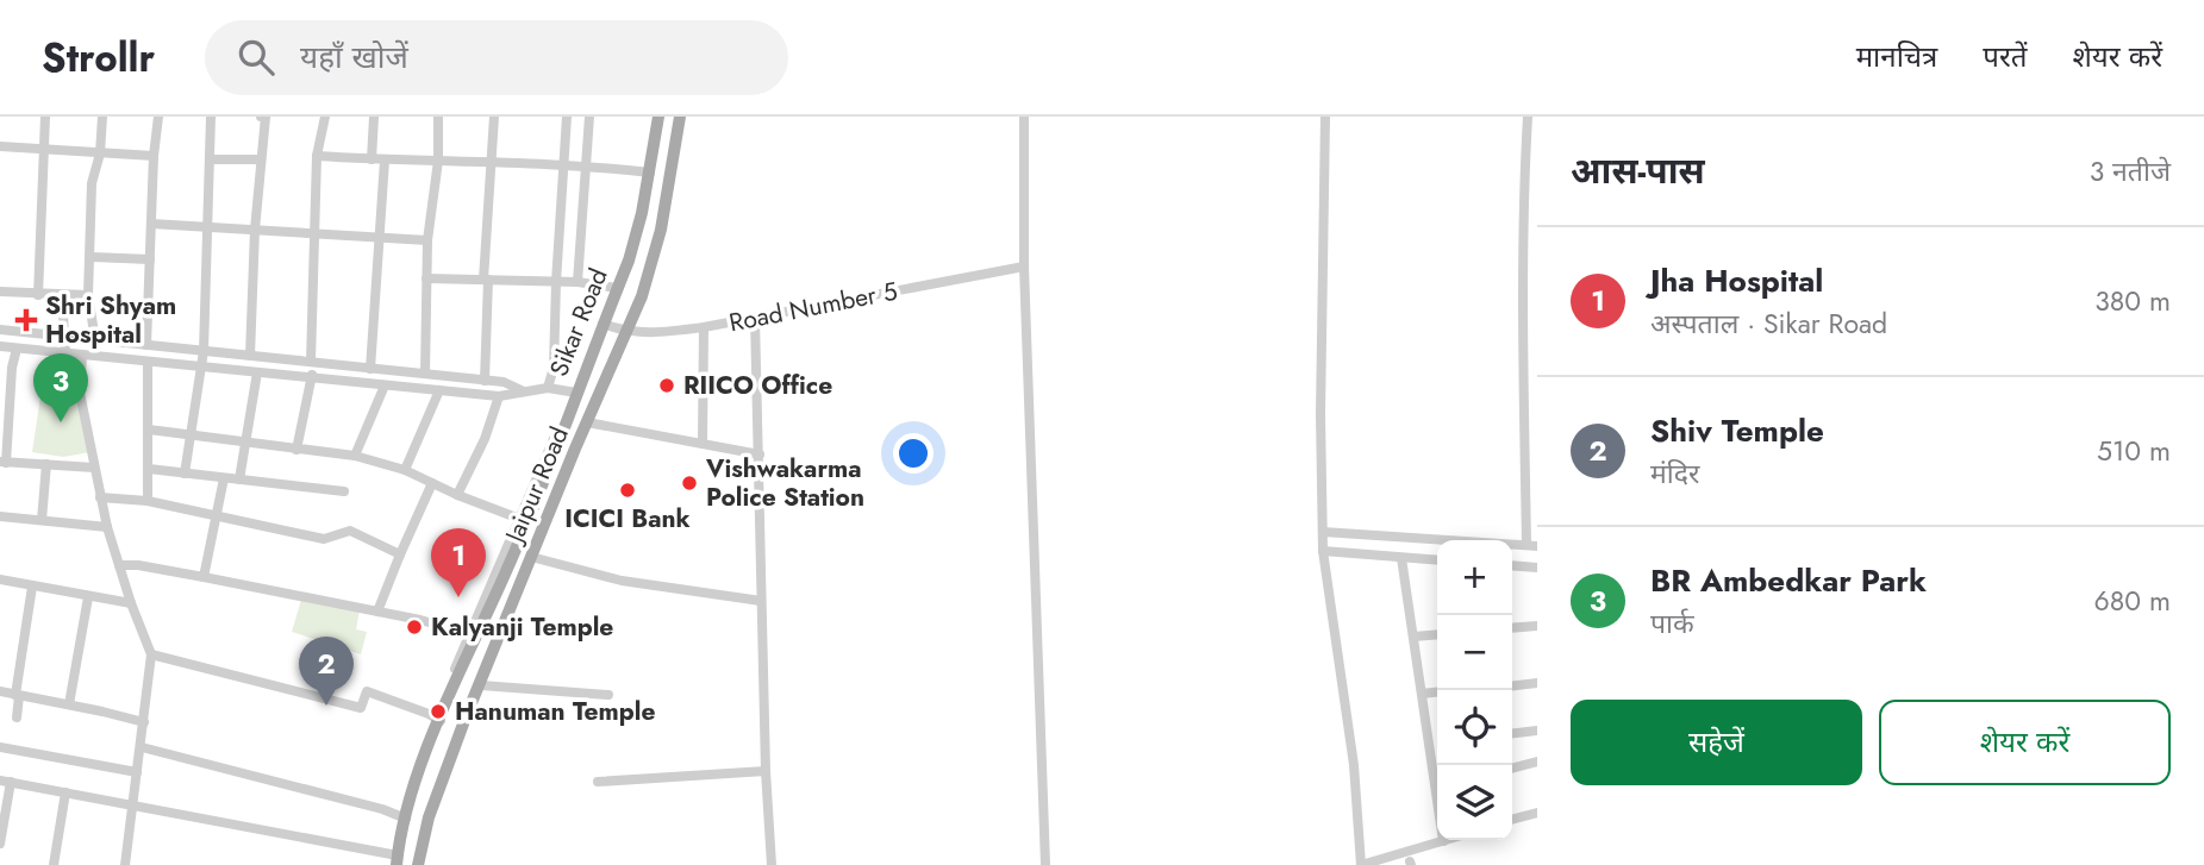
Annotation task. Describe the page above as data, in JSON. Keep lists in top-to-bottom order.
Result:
{
  "streets": {
    "main road": ["Sikar Road", "Jaipur Road"],
    "street": ["Road Number 5"]
  },
  "crossings": [
    ["Road Number 5", "Sikar Road"],
    ["Road Number 5", "Jaipur Road"]
  ],
  "places": {
    "health": ["Shri Shyam Hospital"],
    "other": [
      "RIICO Office",
      "Vishwakarma Police Station",
      "ICICI Bank",
      "Kalyanji Temple",
      "Hanuman Temple"
    ]
  },
  "page": {
    "header": "Strollr",
    "search": "यहाँ खोजें",
    "nav": ["मानचित्र", "परतें", "शेयर करें"],
    "heading": ["आस-पास", "3 नतीजे"],
    "list": [
      {
        "mark": "1",
        "name": "Jha Hospital",
        "note": "अस्पताल · Sikar Road",
        "value": "380 m"
      },
      {
        "mark": "2",
        "name": "Shiv Temple",
        "note": "मंदिर",
        "value": "510 m"
      },
      {
        "mark": "3",
        "name": "BR Ambedkar Park",
        "note": "पार्क",
        "value": "680 m"
      }
    ],
    "pins": ["3", "1", "2"],
    "map_buttons": ["+", "−"],
    "buttons": ["सहेजें", "शेयर करें"]
  }
}
